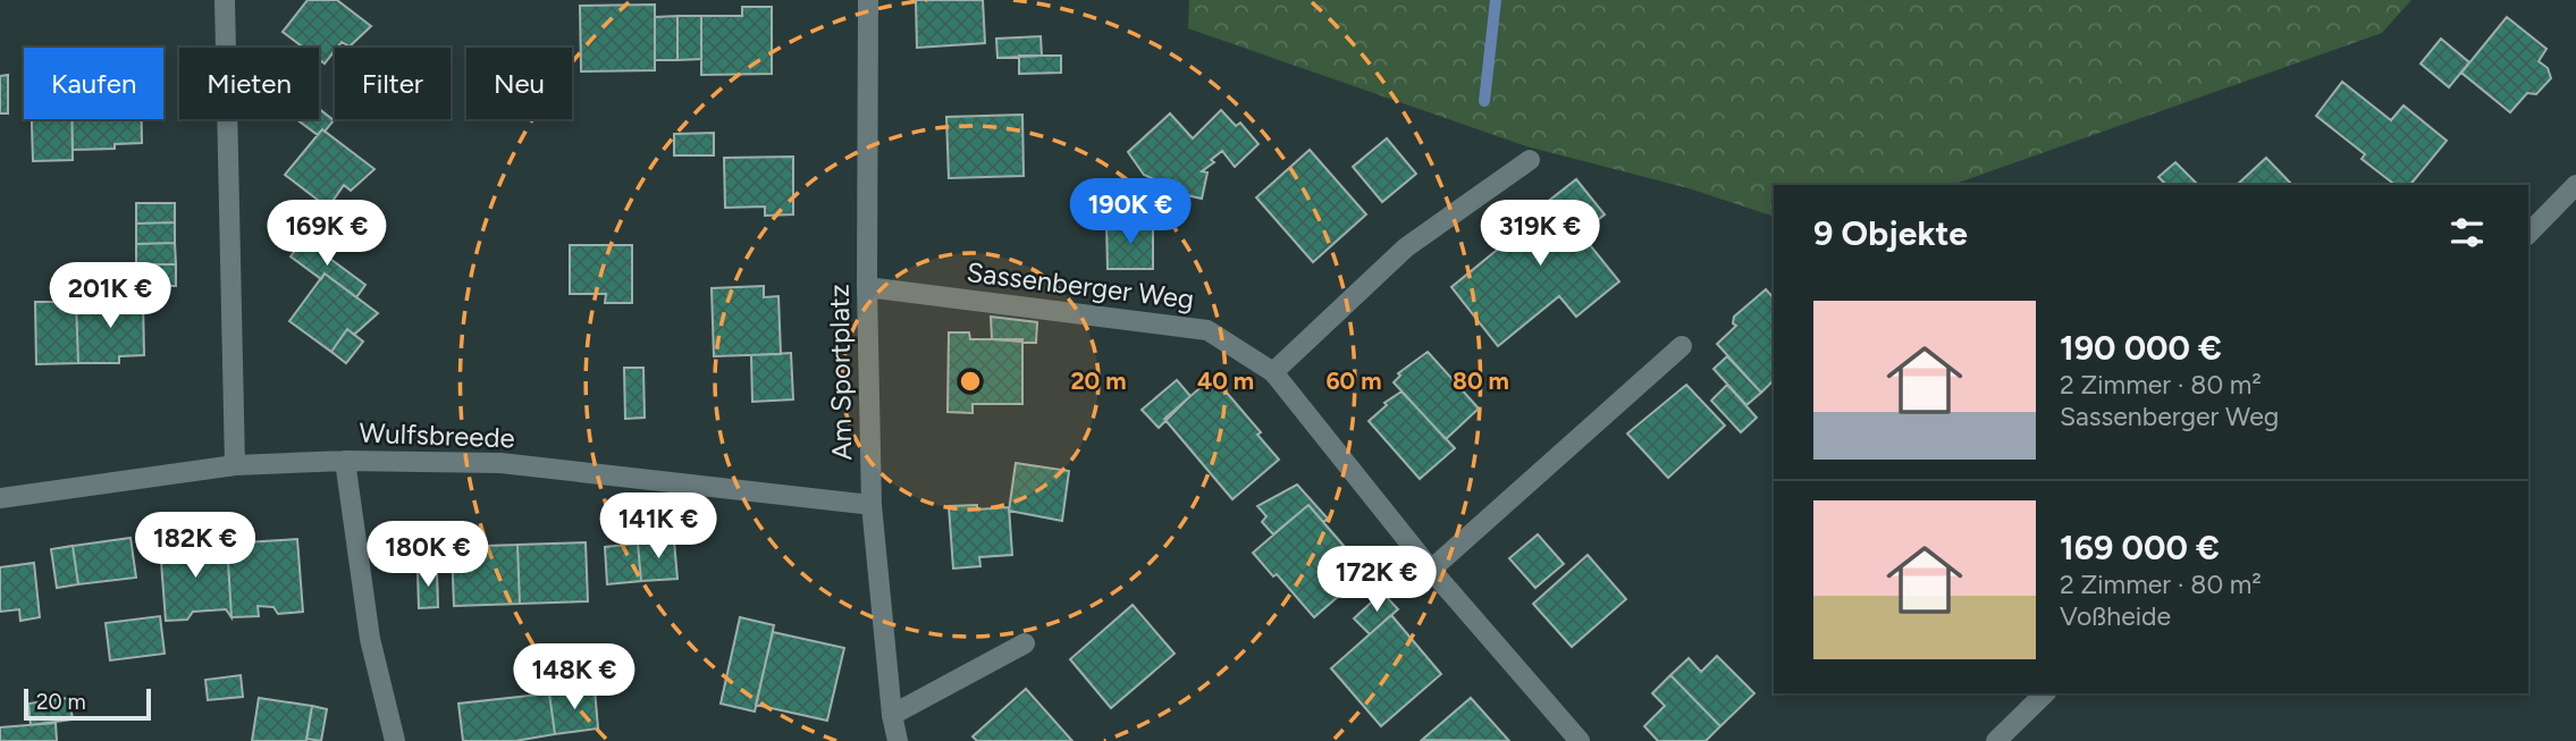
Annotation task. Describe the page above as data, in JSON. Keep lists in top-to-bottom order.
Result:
{
  "streets": {
    "street": ["Sassenberger Weg", "Am Sportplatz", "Wulfsbreede"]
  },
  "crossings": [
    ["Sassenberger Weg", "Am Sportplatz"],
    ["Am Sportplatz", "Wulfsbreede"]
  ],
  "scale_bar": "20 m",
  "page": {
    "chip": [
      "Kaufen",
      "Mieten",
      "Filter",
      "Neu"
    ],
    "price": [
      "190K €",
      "169K €",
      "319K €",
      "201K €",
      "141K €",
      "182K €",
      "180K €",
      "172K €",
      "148K €"
    ],
    "heading": "9 Objekte",
    "list": [
      {
        "name": "190 000 €",
        "note": "2 Zimmer · 80 m² · Sassenberger Weg"
      },
      {
        "name": "169 000 €",
        "note": "2 Zimmer · 80 m² · Voßheide"
      }
    ],
    "scale": "20 m"
  },
  "rings": [
    "20 m",
    "40 m",
    "60 m",
    "80 m"
  ]
}
